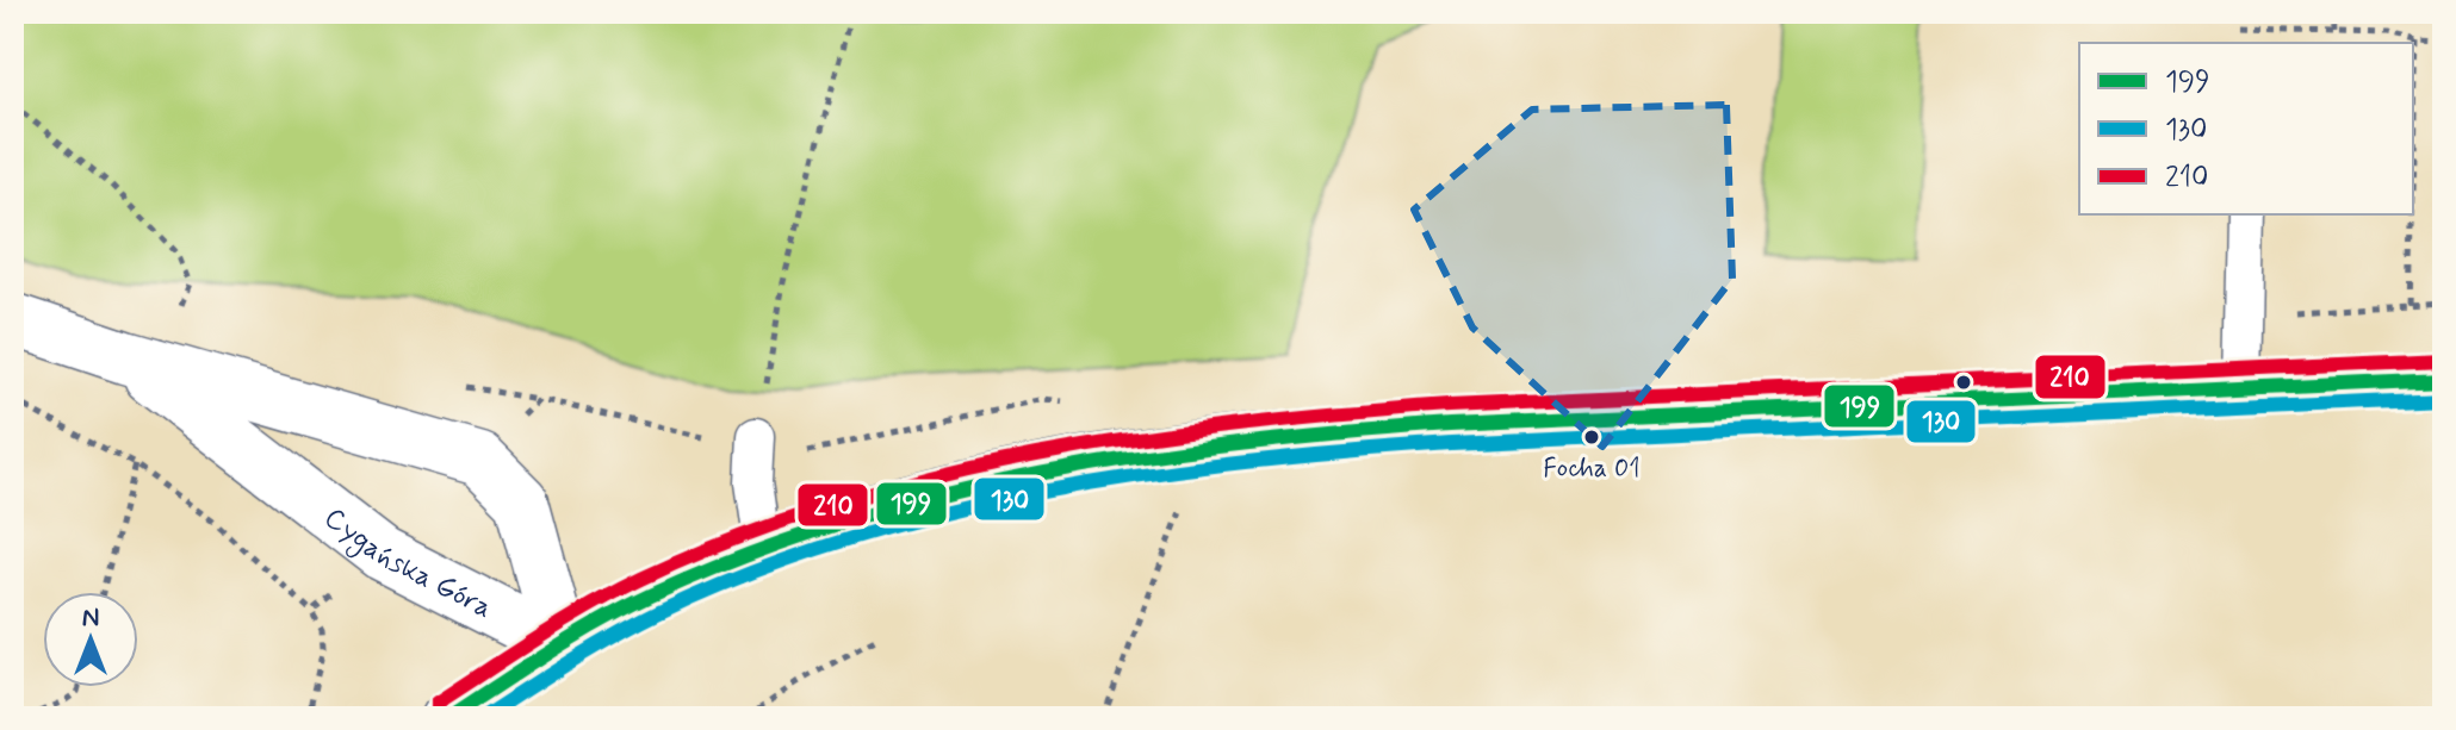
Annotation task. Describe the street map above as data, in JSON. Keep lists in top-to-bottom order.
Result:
{
  "streets": {
    "street": ["Cygańska Góra"]
  },
  "places": ["Focha 01"],
  "lines": ["transit line 210", "transit line 199", "transit line 130"],
  "legend": ["199", "130", "210"],
  "north": "top"
}
